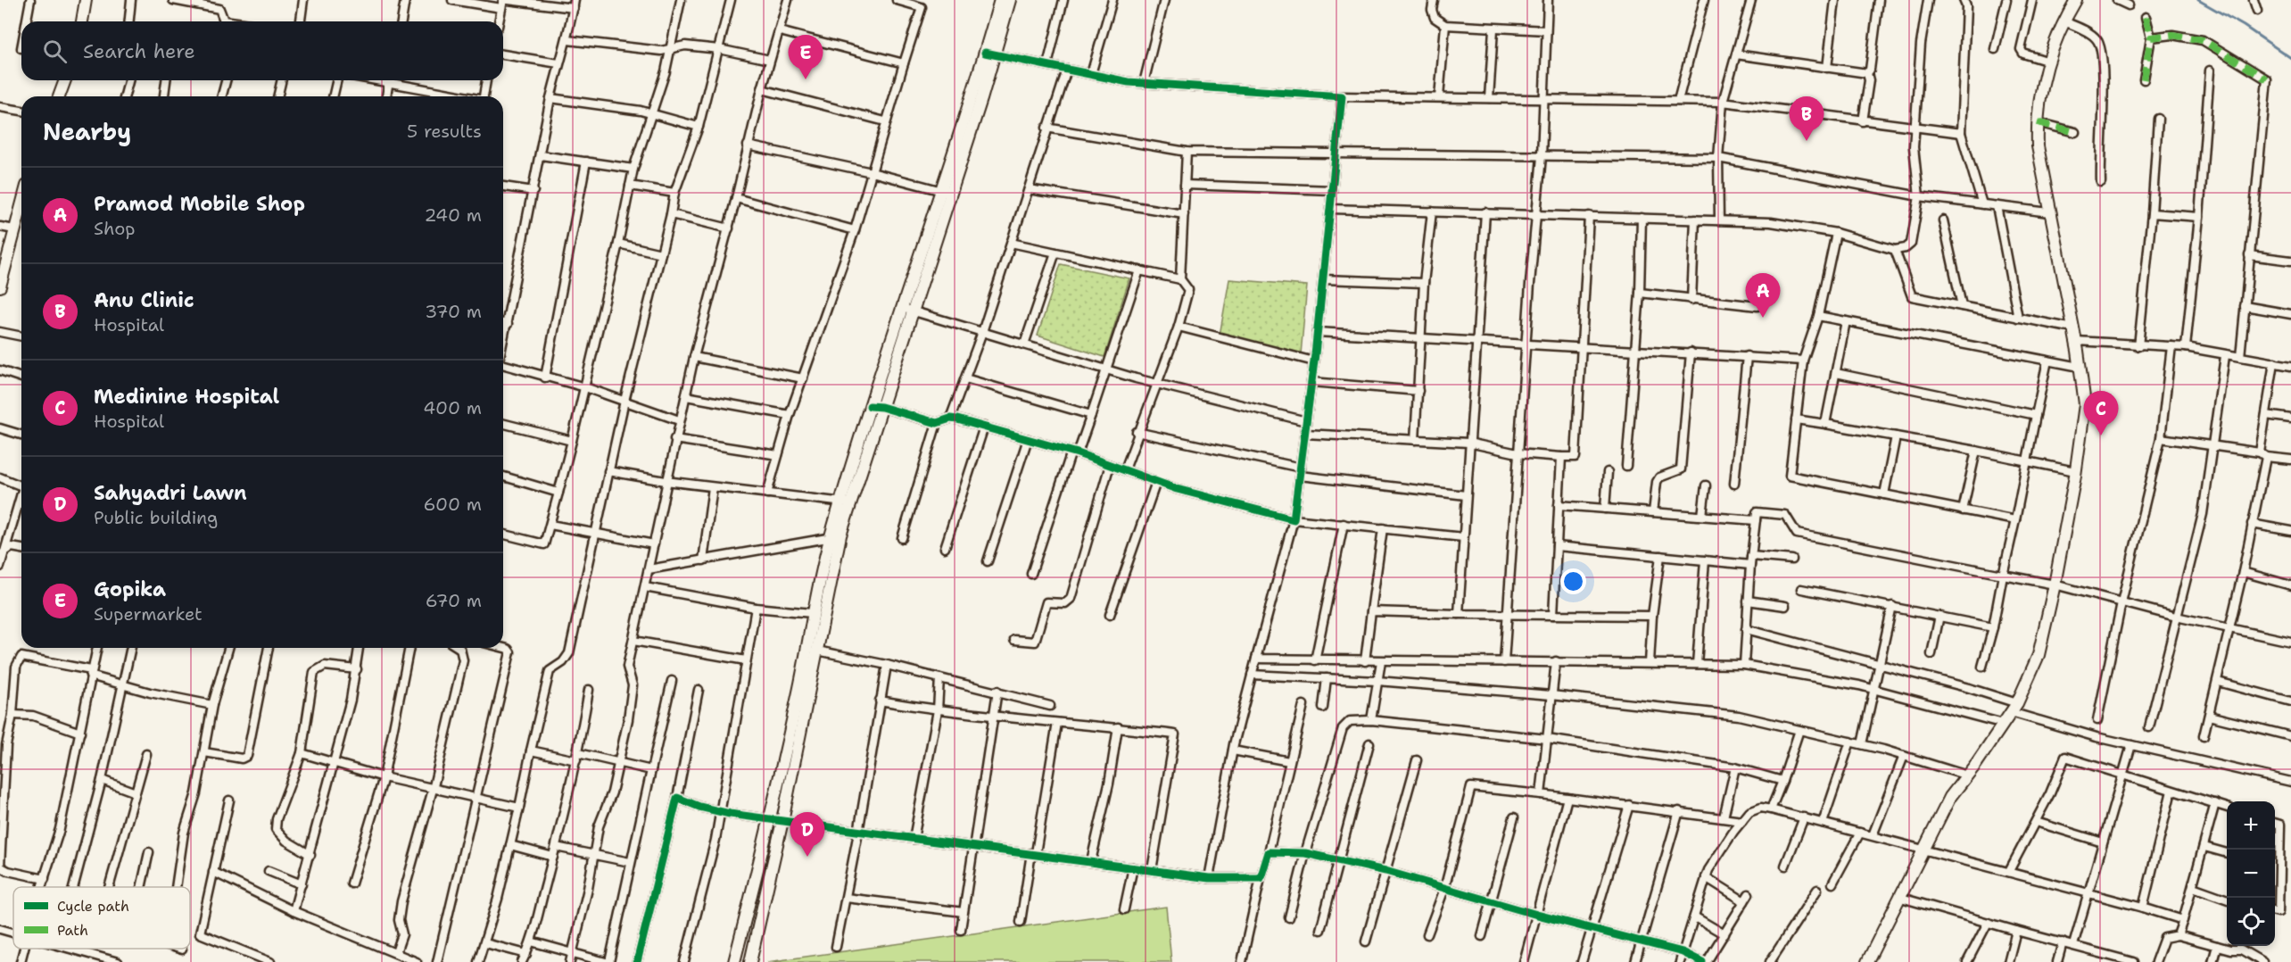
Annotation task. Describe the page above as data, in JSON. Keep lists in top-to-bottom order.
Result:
{
  "legend": ["Cycle path", "Path"],
  "page": {
    "search": "Search here",
    "pins": [
      "E",
      "B",
      "A",
      "C",
      "D"
    ],
    "heading": ["Nearby", "5 results"],
    "list": [
      {
        "mark": "A",
        "name": "Pramod Mobile Shop",
        "note": "Shop",
        "value": "240 m"
      },
      {
        "mark": "B",
        "name": "Anu Clinic",
        "note": "Hospital",
        "value": "370 m"
      },
      {
        "mark": "C",
        "name": "Medinine Hospital",
        "note": "Hospital",
        "value": "400 m"
      },
      {
        "mark": "D",
        "name": "Sahyadri Lawn",
        "note": "Public building",
        "value": "600 m"
      },
      {
        "mark": "E",
        "name": "Gopika",
        "note": "Supermarket",
        "value": "670 m"
      }
    ],
    "map_buttons": ["+", "−"]
  }
}
